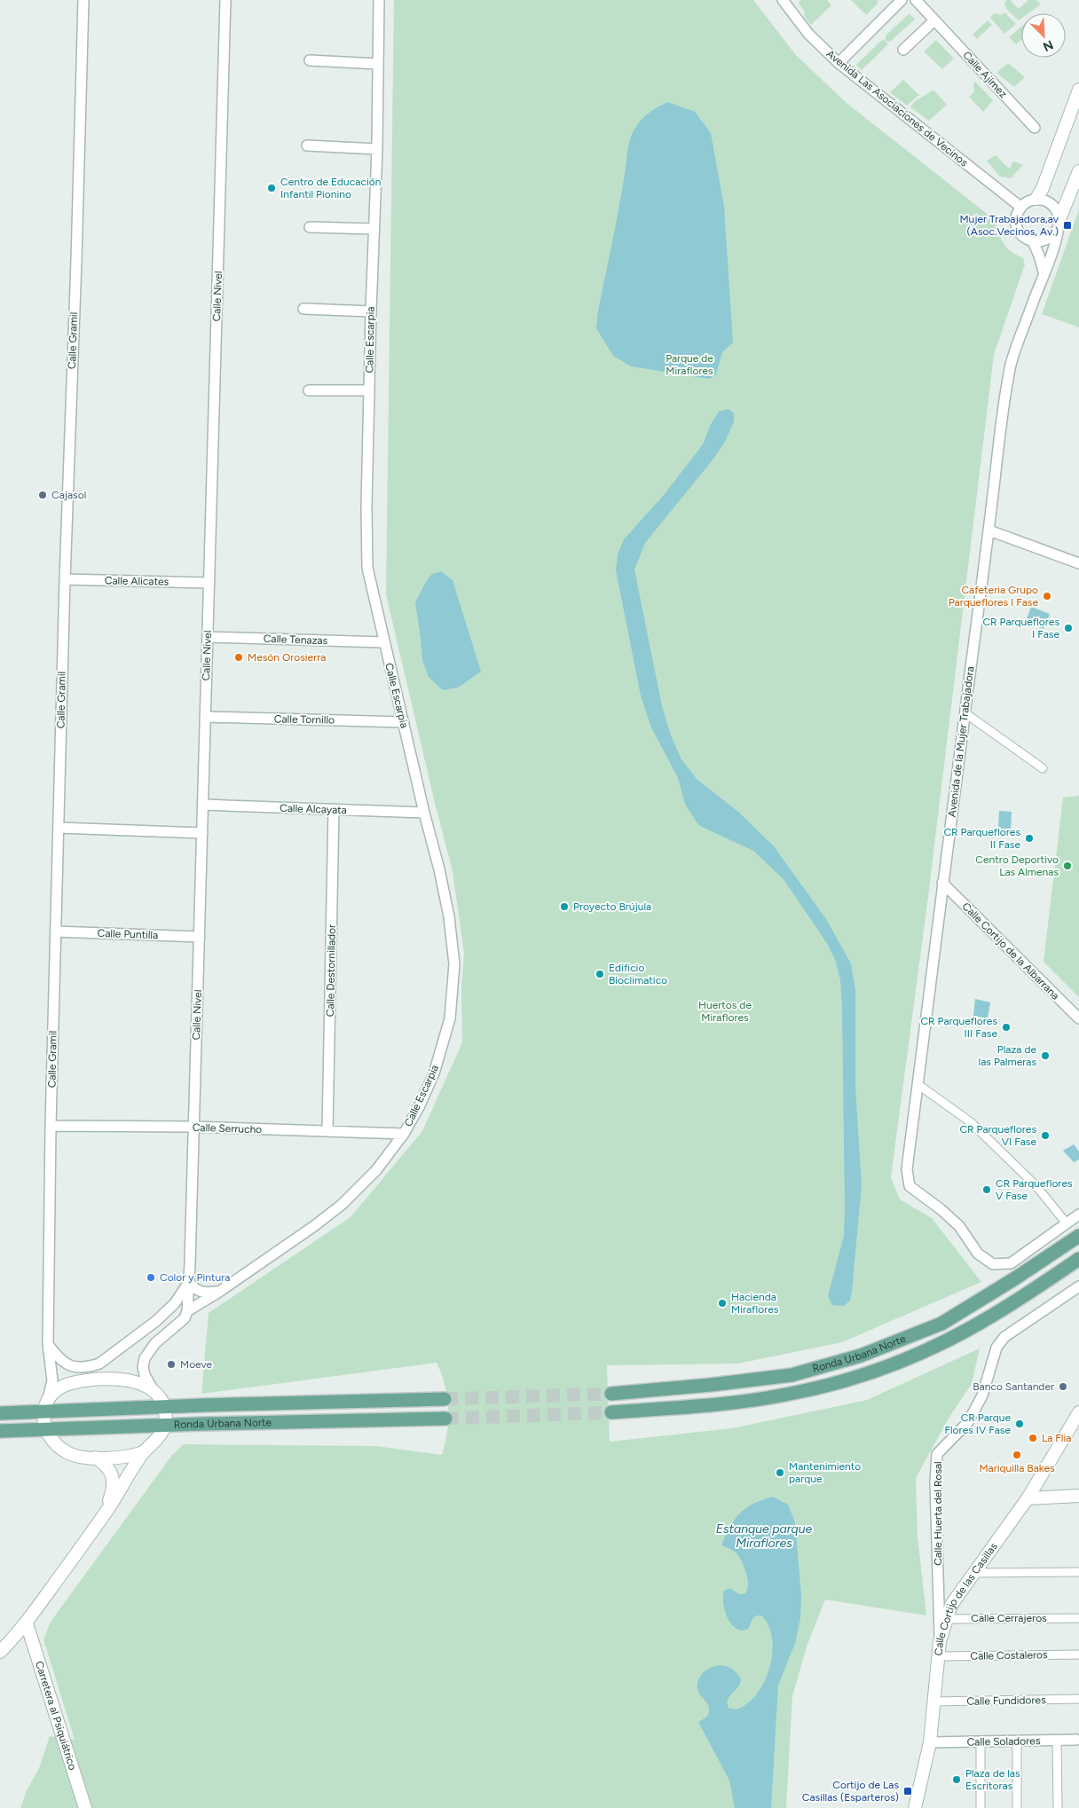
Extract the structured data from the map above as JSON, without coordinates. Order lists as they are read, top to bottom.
{
  "streets": {
    "main road": ["Ronda Urbana Norte"],
    "street": [
      "Calle Ajímez",
      "Avenida Las Asociaciones de Vecinos",
      "Calle Nivel",
      "Calle Escarpia",
      "Calle Gramil",
      "Calle Alicates",
      "Calle Tenazas",
      "Calle Tornillo",
      "Avenida de la Mujer Trabajadora",
      "Calle Alcayata",
      "Calle Puntilla",
      "Calle Cortijo de la Albarrana",
      "Calle Destornillador",
      "Calle Serrucho",
      "Calle Huerta del Rosal",
      "Calle Cortijo de las Casillas",
      "Calle Cerrajeros",
      "Calle Costaleros",
      "Calle Fundidores",
      "Carretera al Psiquiátrico",
      "Calle Soladores"
    ]
  },
  "crossings": [
    ["Avenida Las Asociaciones de Vecinos", "Avenida de la Mujer Trabajadora"],
    ["Calle Nivel", "Calle Escarpia"],
    ["Calle Nivel", "Calle Alicates"],
    ["Calle Nivel", "Calle Tenazas"],
    ["Calle Nivel", "Calle Tornillo"],
    ["Calle Nivel", "Calle Alcayata"],
    ["Calle Nivel", "Calle Puntilla"],
    ["Calle Nivel", "Calle Serrucho"],
    ["Calle Escarpia", "Calle Tenazas"],
    ["Calle Escarpia", "Calle Tornillo"],
    ["Calle Escarpia", "Calle Alcayata"],
    ["Calle Escarpia", "Calle Serrucho"],
    ["Calle Gramil", "Calle Alicates"],
    ["Calle Gramil", "Calle Puntilla"],
    ["Calle Gramil", "Calle Serrucho"],
    ["Avenida de la Mujer Trabajadora", "Calle Cortijo de la Albarrana"],
    ["Calle Alcayata", "Calle Destornillador"],
    ["Calle Destornillador", "Calle Serrucho"],
    ["Calle Huerta del Rosal", "Calle Cortijo de las Casillas"],
    ["Calle Huerta del Rosal", "Calle Cerrajeros"],
    ["Calle Cortijo de las Casillas", "Calle Cerrajeros"],
    ["Calle Cortijo de las Casillas", "Calle Costaleros"],
    ["Calle Cortijo de las Casillas", "Calle Fundidores"],
    ["Calle Cortijo de las Casillas", "Calle Soladores"]
  ],
  "water": ["Estanque parque Miraflores"],
  "parks": ["Parque de Miraflores", "Huertos de Miraflores"],
  "places": {
    "other": [
      "Centro de Educación Infantil Pionino",
      "Cajasol",
      "Cafeteria Grupo Parqueflores I Fase",
      "CR Parqueflores I Fase",
      "Mesón Orosierra",
      "CR Parqueflores II Fase",
      "Centro Deportivo Las Almenas",
      "Proyecto Brújula",
      "Edificio Bioclimatico",
      "CR Parqueflores III Fase",
      "Plaza de las Palmeras",
      "CR Parqueflores VI Fase",
      "CR Parqueflores V Fase",
      "Color y Pintura",
      "Hacienda Miraflores",
      "Moeve",
      "Banco Santander",
      "CR Parque Flores IV Fase",
      "La Flia",
      "Mariquilla Bakes",
      "Mantenimiento parque",
      "Plaza de las Escritoras"
    ],
    "transit": ["Mujer Trabajadora,av (Asoc.Vecinos, Av.)", "Cortijo de Las Casillas (Esparteros)"]
  },
  "north": "bottom right"
}
